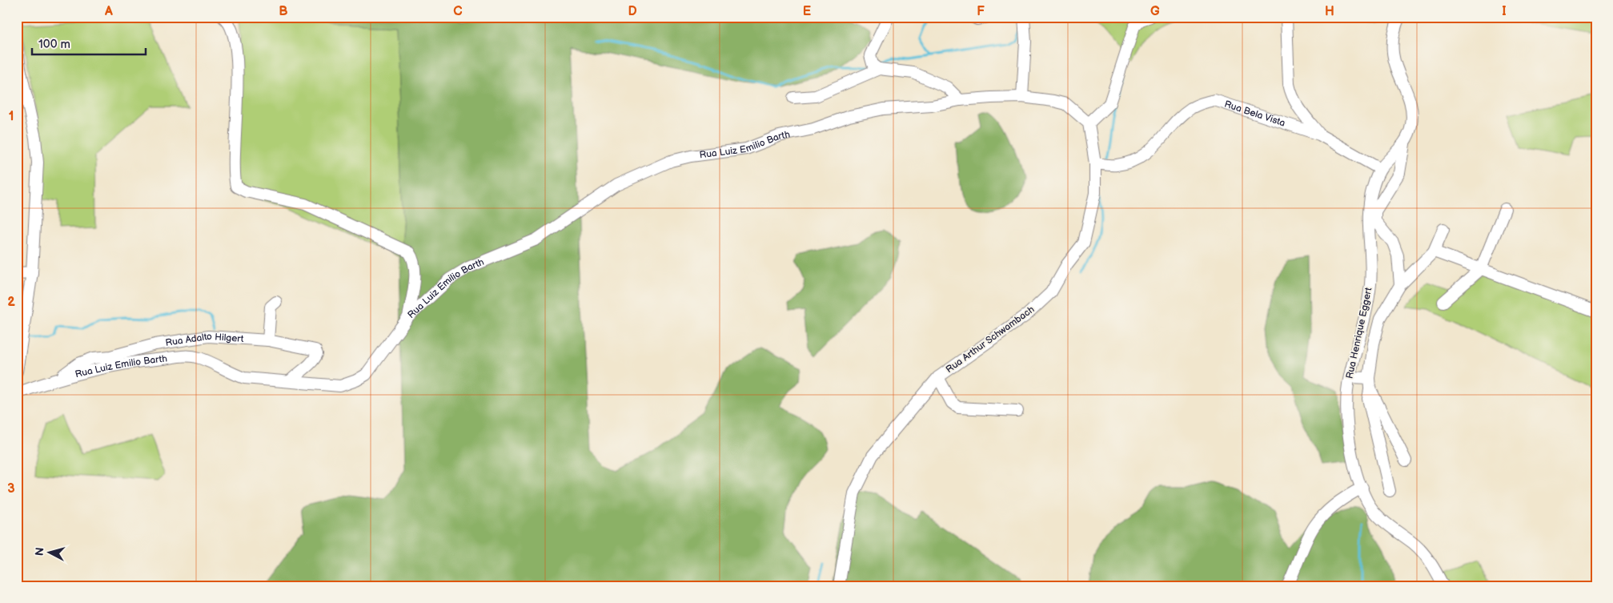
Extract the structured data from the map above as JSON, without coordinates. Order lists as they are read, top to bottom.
{
  "streets": {
    "street": [
      "Rua Bela Vista",
      "Rua Luiz Emilio Barth",
      "Rua Henrique Eggert",
      "Rua Arthur Schwambach",
      "Rua Adalto Hilgert"
    ]
  },
  "crossings": [
    ["Rua Bela Vista", "Rua Henrique Eggert"],
    ["Rua Bela Vista", "Rua Arthur Schwambach"],
    ["Rua Luiz Emilio Barth", "Rua Adalto Hilgert"]
  ],
  "scale_bar": "100 m",
  "north": "left",
  "grid": {
    "columns": [
      "A",
      "B",
      "C",
      "D",
      "E",
      "F",
      "G",
      "H",
      "I"
    ],
    "rows": ["1", "2", "3"]
  }
}
